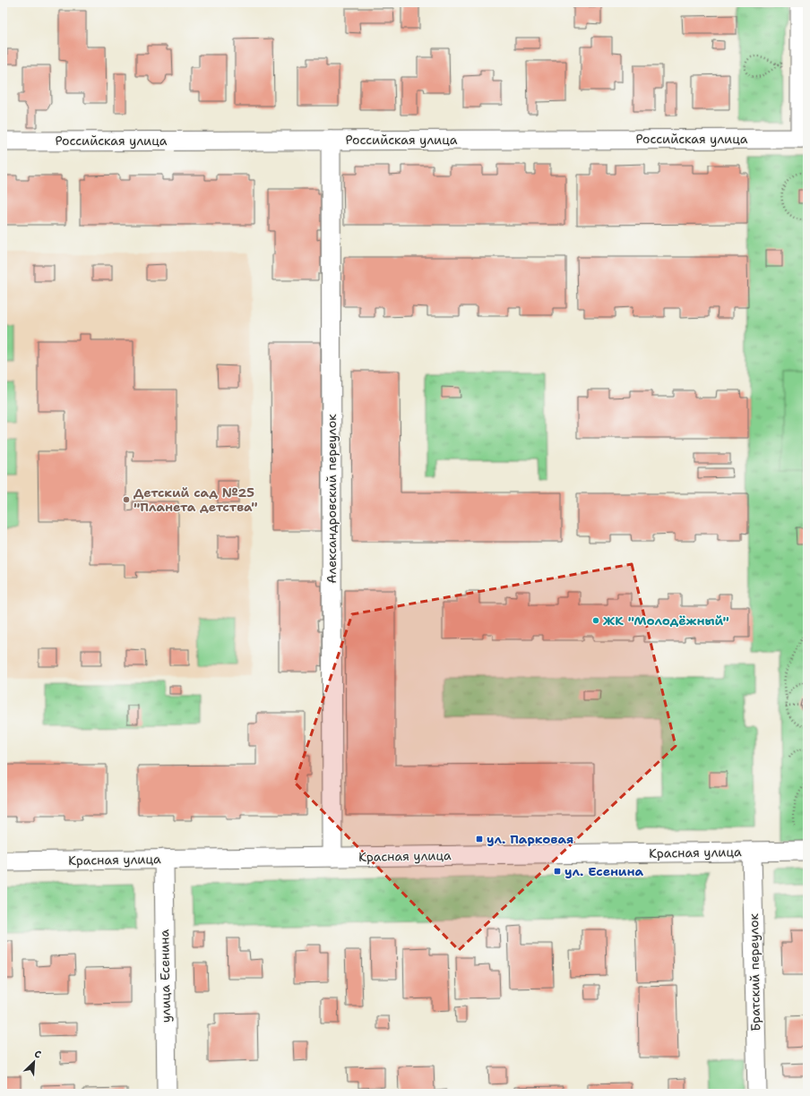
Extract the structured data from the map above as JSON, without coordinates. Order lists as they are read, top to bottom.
{
  "streets": {
    "street": [
      "Российская улица",
      "Александровский переулок",
      "Красная улица",
      "Братский переулок",
      "улица Есенина"
    ]
  },
  "crossings": [
    ["Российская улица", "Александровский переулок"],
    ["Александровский переулок", "Красная улица"],
    ["Красная улица", "Братский переулок"],
    ["Красная улица", "улица Есенина"]
  ],
  "places": {
    "other": ["Детский сад №25 \"Планета детства\"", "ЖК \"Молодёжный\""],
    "transit": ["ул. Парковая", "ул. Есенина"]
  },
  "north": "top right"
}
